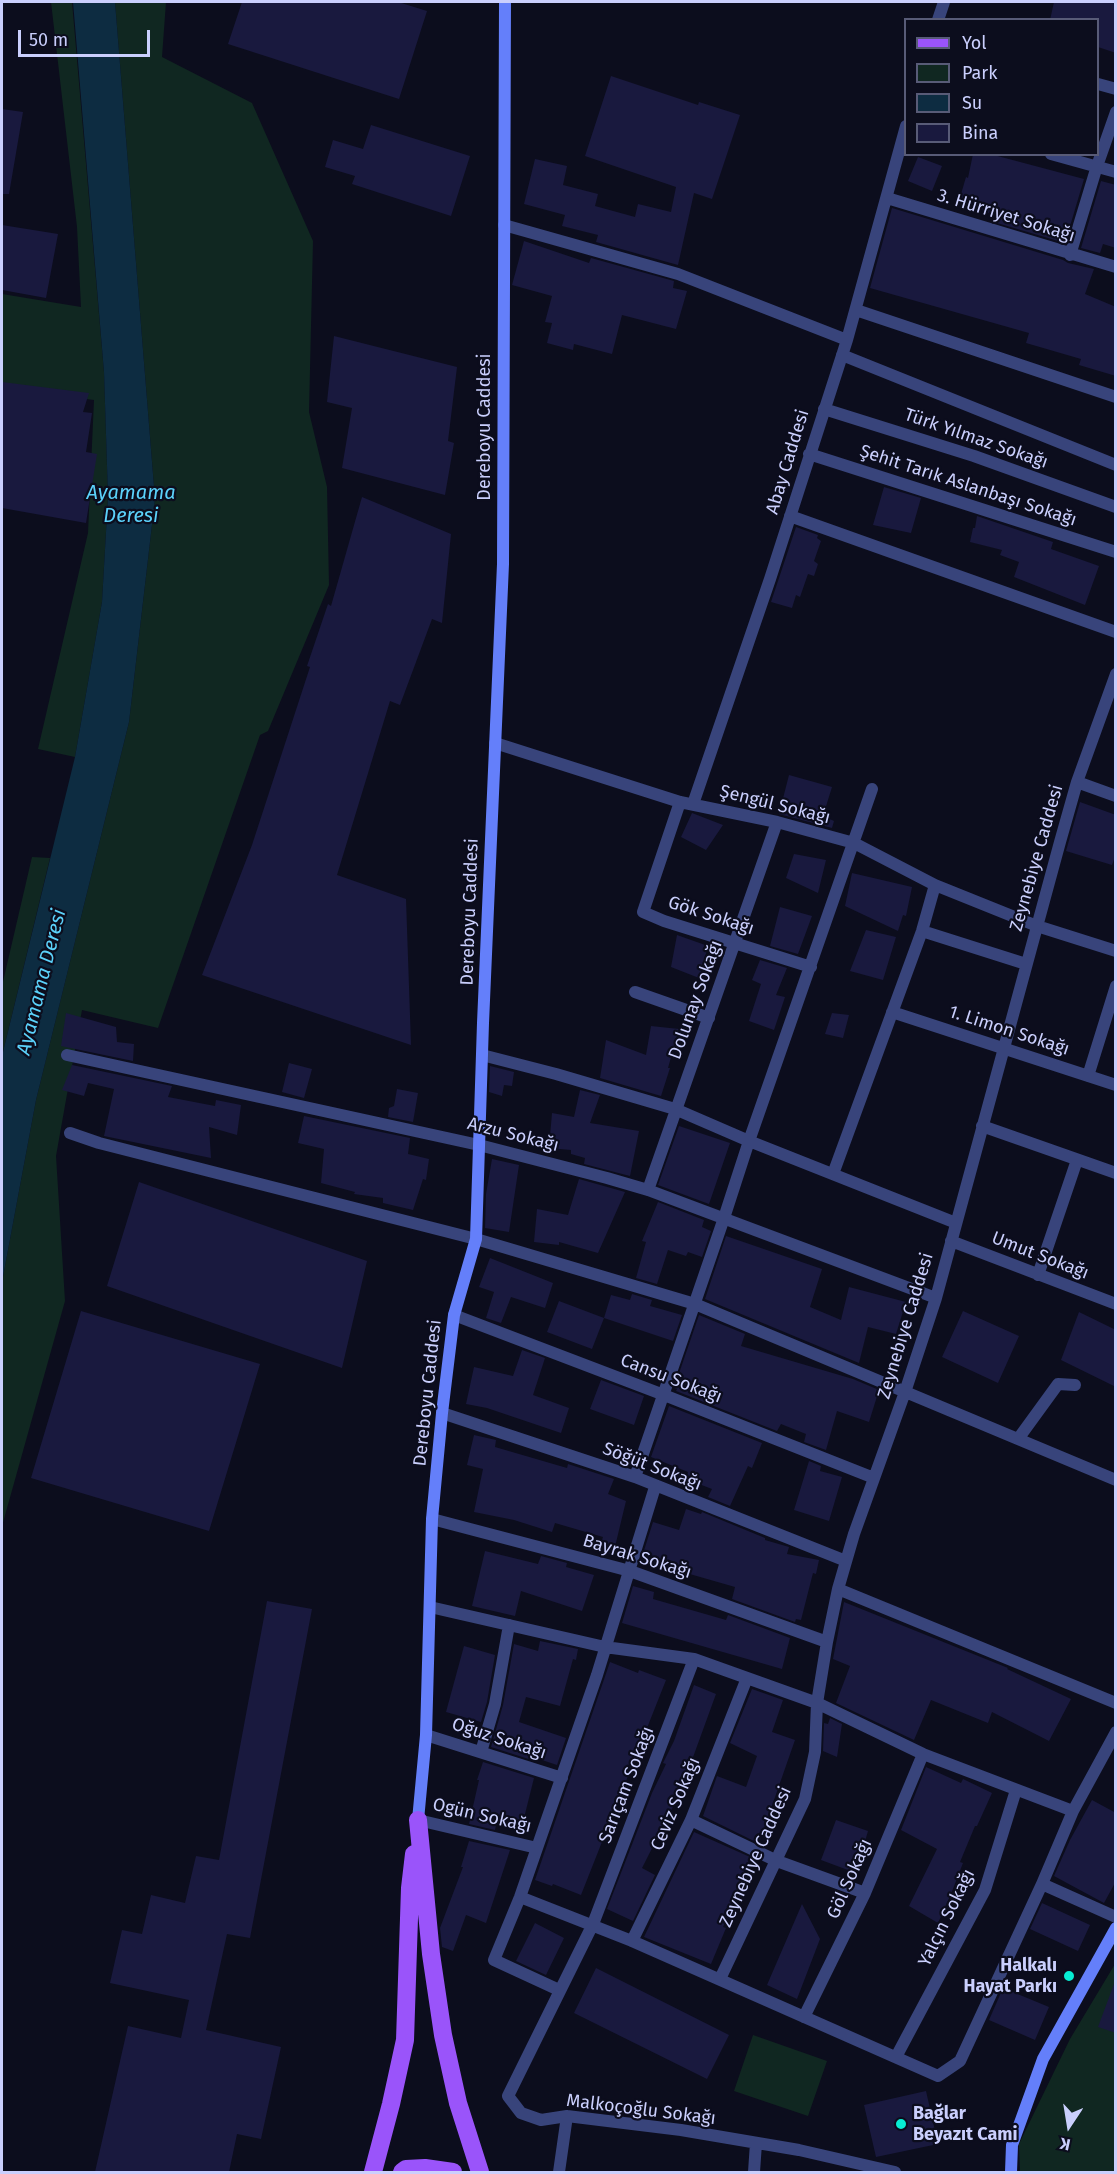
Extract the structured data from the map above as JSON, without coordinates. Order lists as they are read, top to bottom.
{
  "streets": {
    "main road": ["Dereboyu Caddesi"],
    "street": [
      "3. Hürriyet Sokağı",
      "Türk Yılmaz Sokağı",
      "Abay Caddesi",
      "Şehit Tarık Aslanbaşı Sokağı",
      "Şengül Sokağı",
      "Zeynebiye Caddesi",
      "Gök Sokağı",
      "Dolunay Sokağı",
      "1. Limon Sokağı",
      "Arzu Sokağı",
      "Umut Sokağı",
      "Cansu Sokağı",
      "Söğüt Sokağı",
      "Bayrak Sokağı",
      "Oğuz Sokağı",
      "Sarıçam Sokağı",
      "Ceviz Sokağı",
      "Ogün Sokağı",
      "Göl Sokağı",
      "Yalçın Sokağı",
      "Malkoçoğlu Sokağı"
    ]
  },
  "crossings": [
    ["3. Hürriyet Sokağı", "Abay Caddesi"],
    ["Dereboyu Caddesi", "Şengül Sokağı"],
    ["Dereboyu Caddesi", "Arzu Sokağı"],
    ["Dereboyu Caddesi", "Cansu Sokağı"],
    ["Dereboyu Caddesi", "Söğüt Sokağı"],
    ["Dereboyu Caddesi", "Bayrak Sokağı"],
    ["Dereboyu Caddesi", "Oğuz Sokağı"],
    ["Dereboyu Caddesi", "Ogün Sokağı"],
    ["Türk Yılmaz Sokağı", "Abay Caddesi"],
    ["Abay Caddesi", "Şehit Tarık Aslanbaşı Sokağı"],
    ["Abay Caddesi", "Şengül Sokağı"],
    ["Şengül Sokağı", "Zeynebiye Caddesi"],
    ["Şengül Sokağı", "Gök Sokağı"],
    ["Şengül Sokağı", "Dolunay Sokağı"],
    ["Zeynebiye Caddesi", "1. Limon Sokağı"],
    ["Zeynebiye Caddesi", "Arzu Sokağı"],
    ["Zeynebiye Caddesi", "Umut Sokağı"],
    ["Zeynebiye Caddesi", "Cansu Sokağı"],
    ["Zeynebiye Caddesi", "Söğüt Sokağı"],
    ["Zeynebiye Caddesi", "Bayrak Sokağı"],
    ["Gök Sokağı", "Dolunay Sokağı"],
    ["Dolunay Sokağı", "Arzu Sokağı"],
    ["Sarıçam Sokağı", "Malkoçoğlu Sokağı"]
  ],
  "water": ["Ayamama Deresi"],
  "places": ["Halkalı Hayat Parkı", "Bağlar Beyazıt Cami"],
  "legend": [
    "Yol",
    "Park",
    "Su",
    "Bina"
  ],
  "scale_bar": "50 m",
  "north": "bottom"
}
